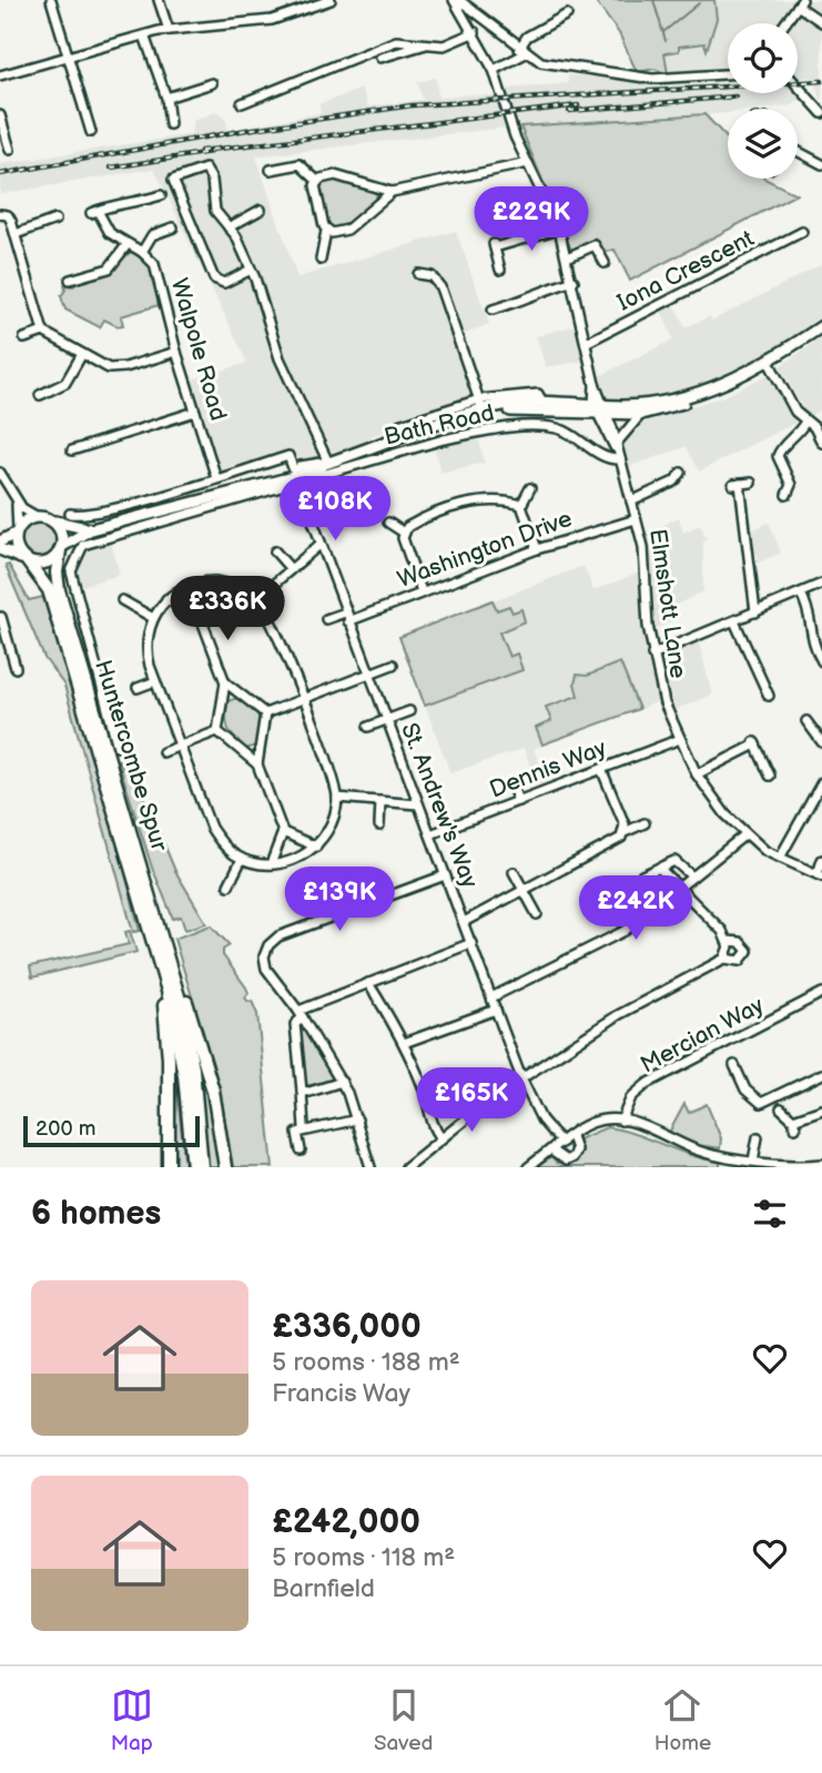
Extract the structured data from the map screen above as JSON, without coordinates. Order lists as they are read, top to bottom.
{
  "streets": {
    "highway": ["Huntercombe Spur"],
    "main road": ["Bath Road"],
    "street": [
      "Iona Crescent",
      "Walpole Road",
      "Washington Drive",
      "Elmshott Lane",
      "Dennis Way",
      "St. Andrew's Way",
      "Mercian Way"
    ]
  },
  "crossings": [
    ["Bath Road", "Elmshott Lane"],
    ["Bath Road", "Huntercombe Spur"],
    ["Bath Road", "St. Andrew's Way"],
    ["Washington Drive", "Elmshott Lane"],
    ["Washington Drive", "St. Andrew's Way"],
    ["Elmshott Lane", "Dennis Way"],
    ["Dennis Way", "St. Andrew's Way"]
  ],
  "scale_bar": "200 m",
  "page": {
    "price": [
      "£229K",
      "£108K",
      "£336K",
      "£139K",
      "£242K",
      "£165K"
    ],
    "scale": "200 m",
    "heading": "6 homes",
    "list": [
      {
        "name": "£336,000",
        "note": "5 rooms · 188 m² · Francis Way"
      },
      {
        "name": "£242,000",
        "note": "5 rooms · 118 m² · Barnfield"
      }
    ],
    "tabs": ["Map", "Saved", "Home"]
  }
}
